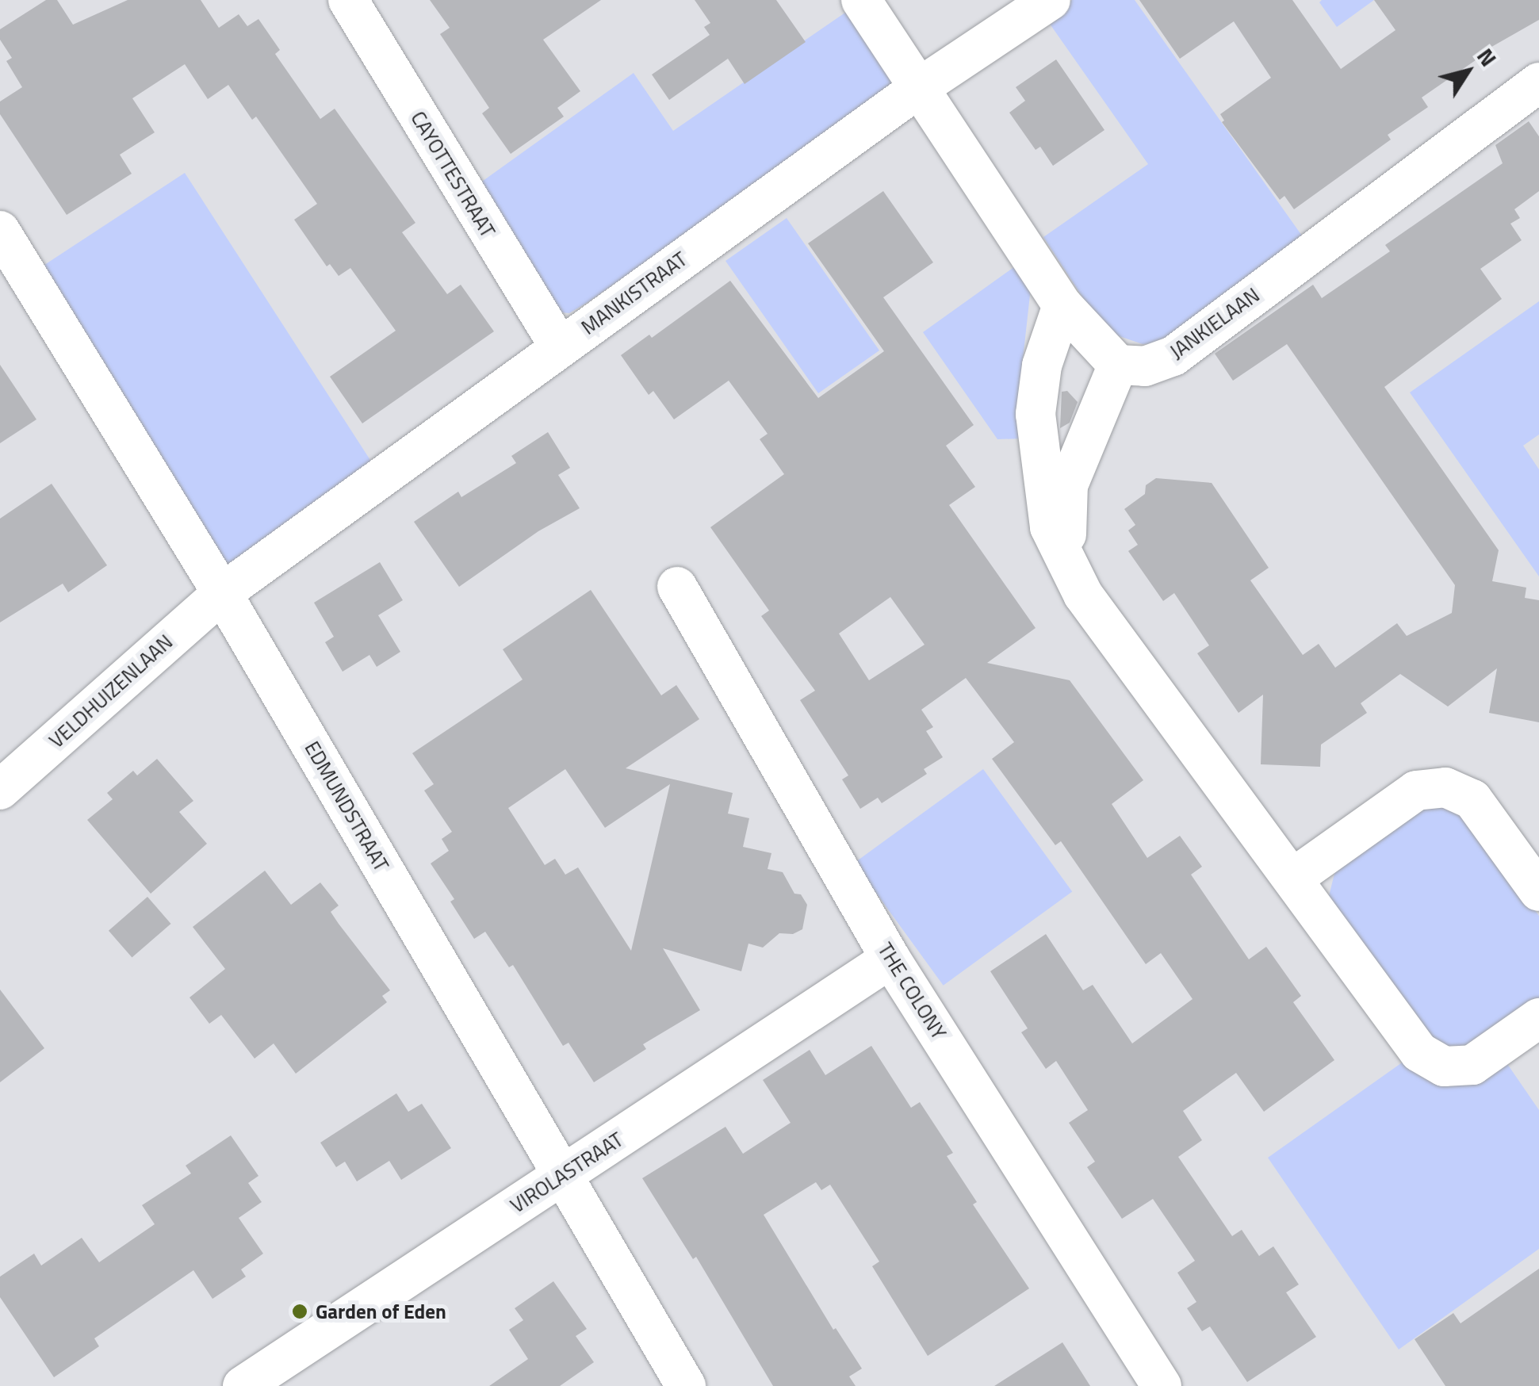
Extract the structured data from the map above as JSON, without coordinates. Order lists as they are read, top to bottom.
{
  "streets": {
    "street": [
      "CAYOTTESTRAAT",
      "MANKISTRAAT",
      "JANKIELAAN",
      "VELDHUIZENLAAN",
      "EDMUNDSTRAAT",
      "THE COLONY",
      "VIROLASTRAAT"
    ]
  },
  "crossings": [
    ["CAYOTTESTRAAT", "MANKISTRAAT"],
    ["MANKISTRAAT", "VELDHUIZENLAAN"],
    ["MANKISTRAAT", "EDMUNDSTRAAT"],
    ["VELDHUIZENLAAN", "EDMUNDSTRAAT"],
    ["EDMUNDSTRAAT", "VIROLASTRAAT"],
    ["THE COLONY", "VIROLASTRAAT"]
  ],
  "places": ["Garden of Eden"],
  "north": "top right"
}
